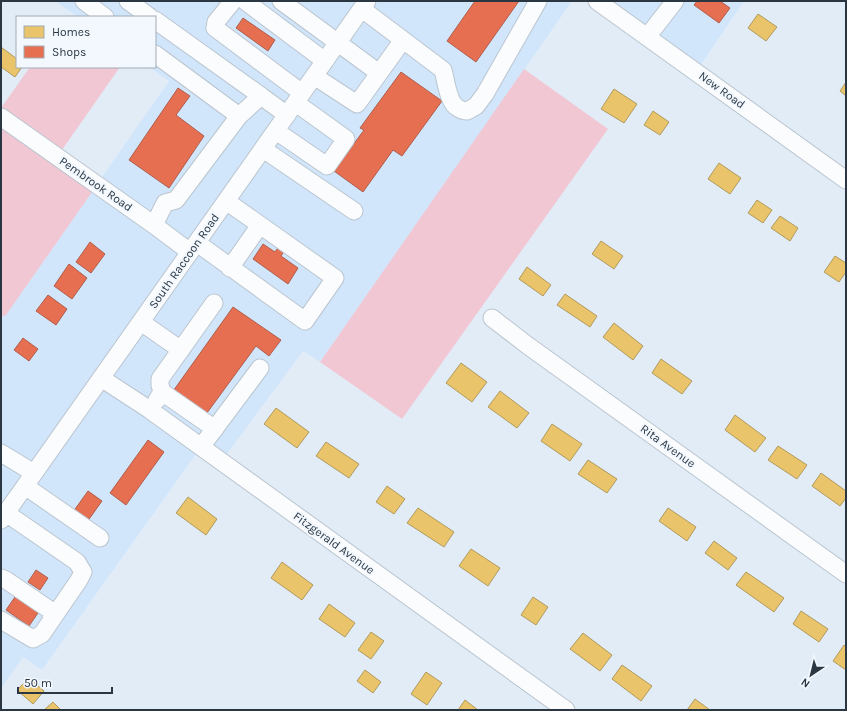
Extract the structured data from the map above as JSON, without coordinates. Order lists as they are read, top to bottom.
{
  "streets": {
    "street": [
      "New Road",
      "Pembrook Road",
      "South Raccoon Road",
      "Rita Avenue",
      "Fitzgerald Avenue"
    ]
  },
  "crossings": [
    ["Pembrook Road", "South Raccoon Road"],
    ["South Raccoon Road", "Fitzgerald Avenue"]
  ],
  "legend": ["Homes", "Shops"],
  "scale_bar": "50 m",
  "north": "bottom left"
}
